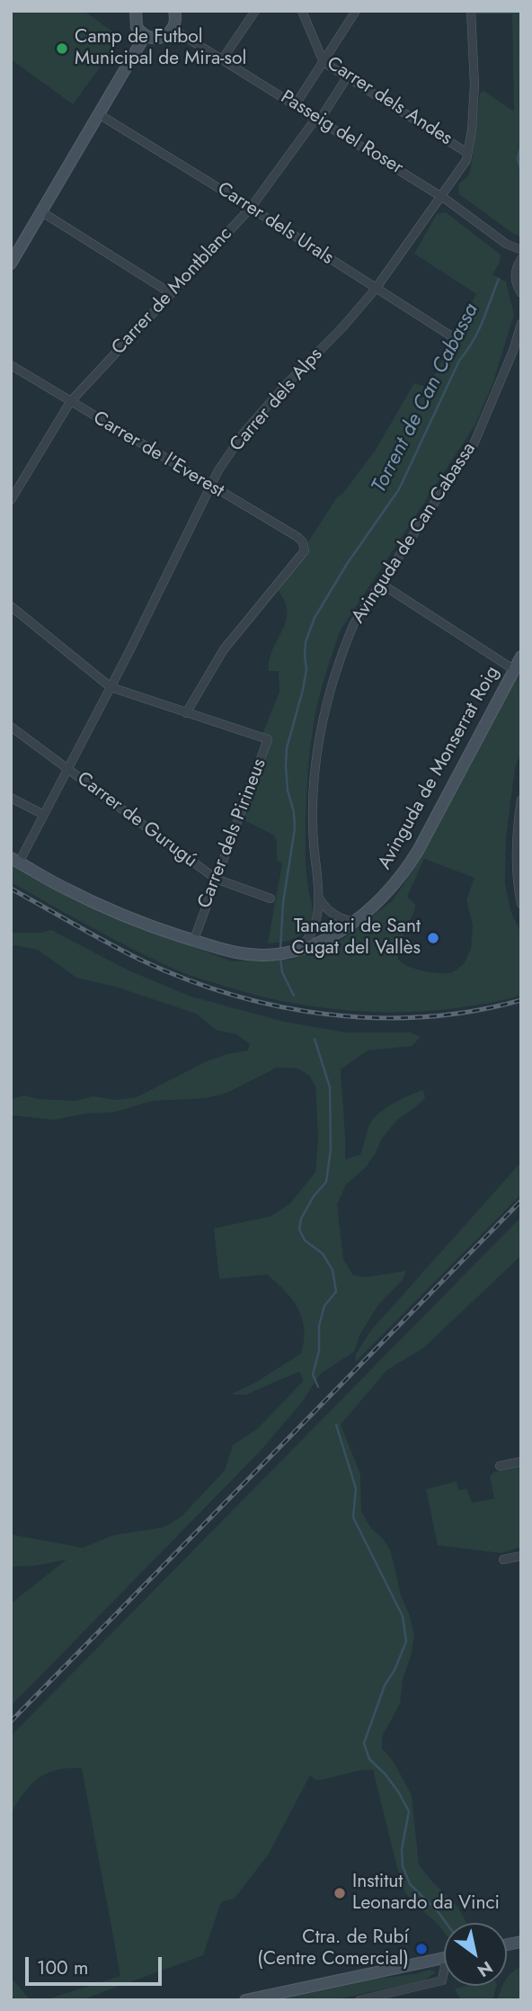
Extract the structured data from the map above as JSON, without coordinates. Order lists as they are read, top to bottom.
{
  "streets": {
    "street": [
      "Carrer dels Andes",
      "Passeig del Roser",
      "Carrer dels Urals",
      "Carrer de Montblanc",
      "Carrer dels Alps",
      "Carrer de l'Everest",
      "Avinguda de Can Cabassa",
      "Avinguda de Monserrat Roig",
      "Carrer de Gurugú",
      "Carrer dels Pirineus"
    ]
  },
  "crossings": [
    ["Carrer dels Andes", "Carrer de Montblanc"],
    ["Carrer dels Andes", "Carrer dels Alps"],
    ["Passeig del Roser", "Carrer de Montblanc"],
    ["Passeig del Roser", "Carrer dels Alps"],
    ["Carrer dels Urals", "Carrer de Montblanc"],
    ["Carrer dels Urals", "Carrer dels Alps"],
    ["Carrer de Montblanc", "Carrer de l'Everest"],
    ["Carrer dels Alps", "Carrer de l'Everest"],
    ["Carrer dels Alps", "Avinguda de Monserrat Roig"],
    ["Carrer dels Alps", "Carrer de Gurugú"],
    ["Carrer de l'Everest", "Carrer dels Pirineus"],
    ["Avinguda de Can Cabassa", "Avinguda de Monserrat Roig"],
    ["Carrer de Gurugú", "Carrer dels Pirineus"]
  ],
  "water": ["Torrent de Can Cabassa"],
  "places": [
    "Camp de Futbol Municipal de Mira-sol",
    "Tanatori de Sant Cugat del Vallès",
    "Institut Leonardo da Vinci",
    "Ctra. de Rubí (Centre Comercial)"
  ],
  "scale_bar": "100 m",
  "north": "bottom right"
}
